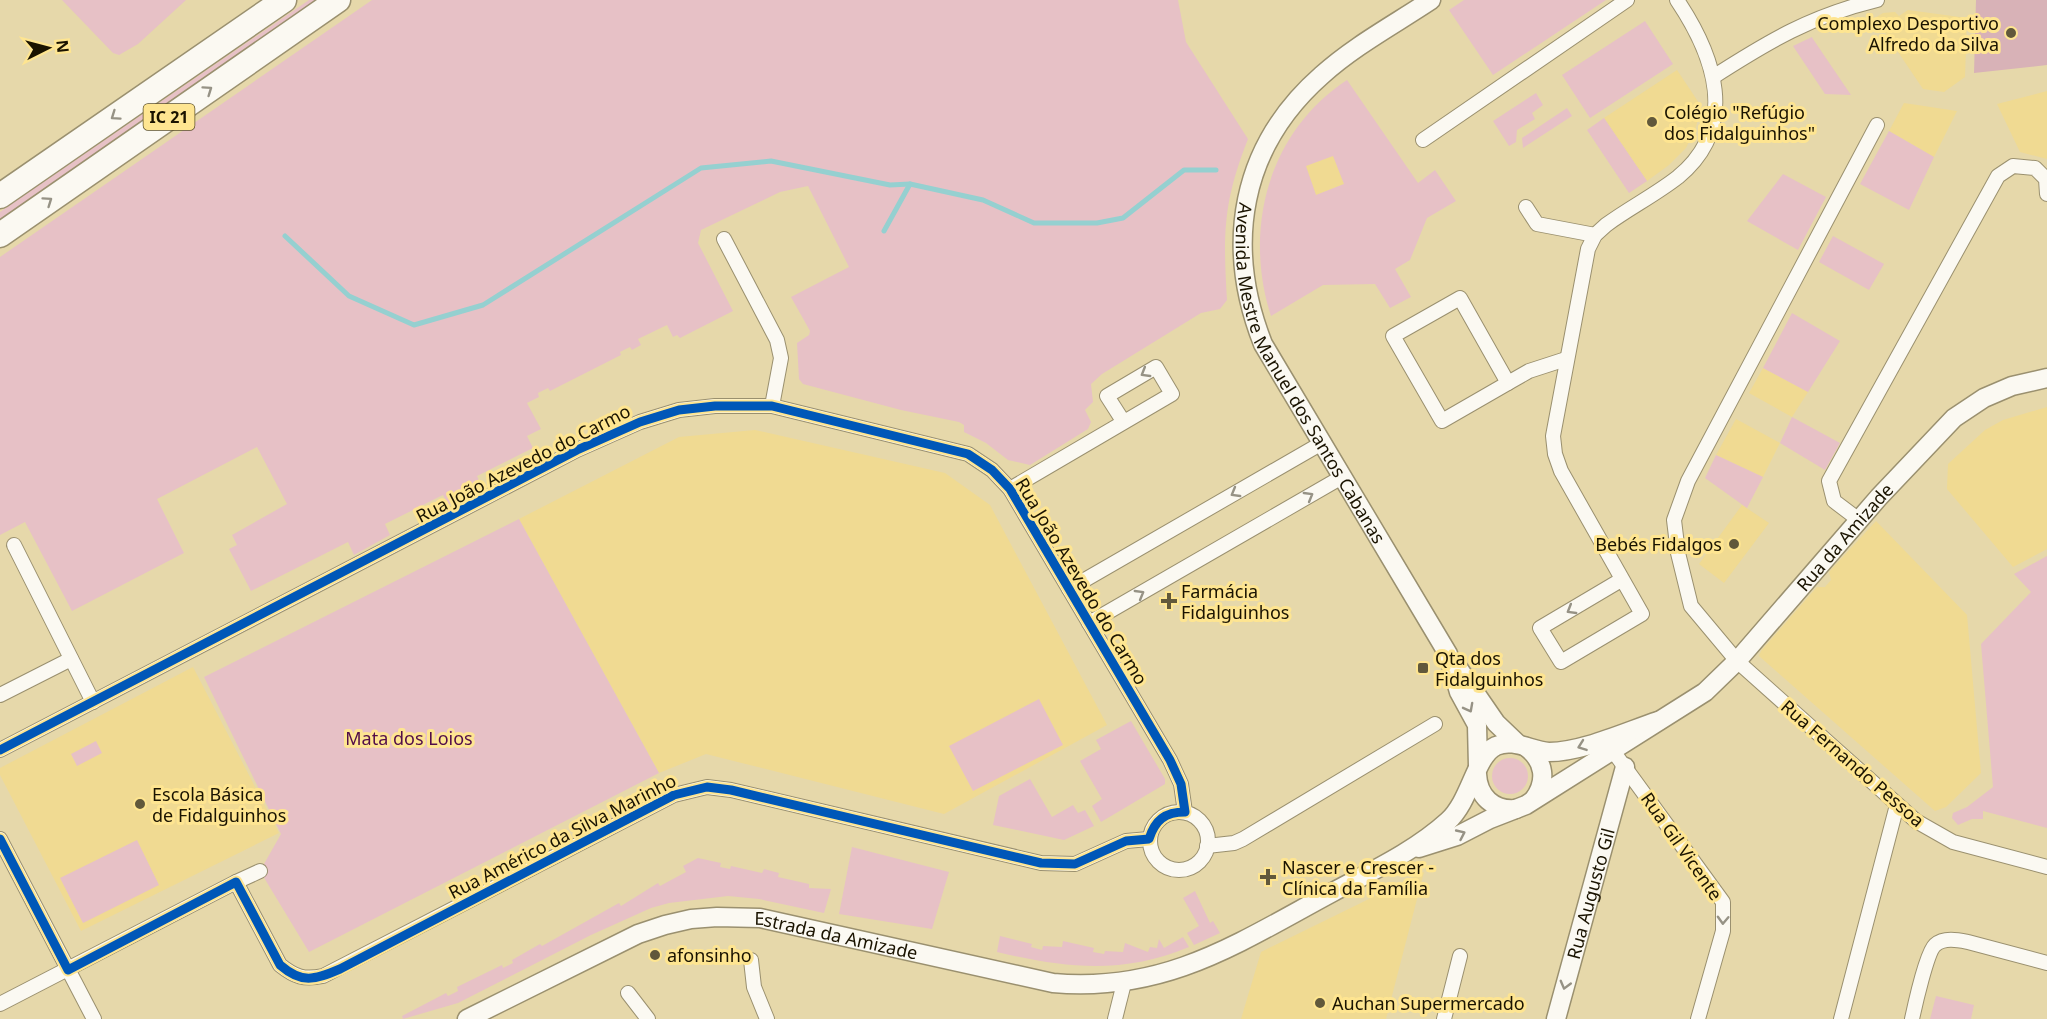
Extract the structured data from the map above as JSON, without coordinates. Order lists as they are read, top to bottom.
{
  "streets": {
    "highway": ["IC 21"],
    "street": [
      "Avenida Mestre Manuel dos Santos Cabanas",
      "Rua João Azevedo do Carmo",
      "Rua da Amizade",
      "Rua Fernando Pessoa",
      "Rua Américo da Silva Marinho",
      "Rua Gil Vicente",
      "Rua Augusto Gil",
      "Estrada da Amizade"
    ]
  },
  "crossings": [
    ["Avenida Mestre Manuel dos Santos Cabanas", "Rua da Amizade"],
    ["Rua João Azevedo do Carmo", "Rua Américo da Silva Marinho"],
    ["Rua da Amizade", "Rua Fernando Pessoa"],
    ["Rua da Amizade", "Rua Gil Vicente"],
    ["Rua da Amizade", "Estrada da Amizade"],
    ["Rua Gil Vicente", "Rua Augusto Gil"]
  ],
  "one_way": ["Rua Gil Vicente", "Rua Augusto Gil"],
  "parks": ["Mata dos Loios"],
  "places": {
    "other": [
      "Complexo Desportivo Alfredo da Silva",
      "Colégio \"Refúgio dos Fidalguinhos\"",
      "Bebés Fidalgos",
      "Escola Básica de Fidalguinhos",
      "afonsinho",
      "Auchan Supermercado"
    ],
    "health": ["Farmácia Fidalguinhos", "Nascer e Crescer - Clínica da Família"],
    "transit": ["Qta dos Fidalguinhos"]
  },
  "north": "right"
}
